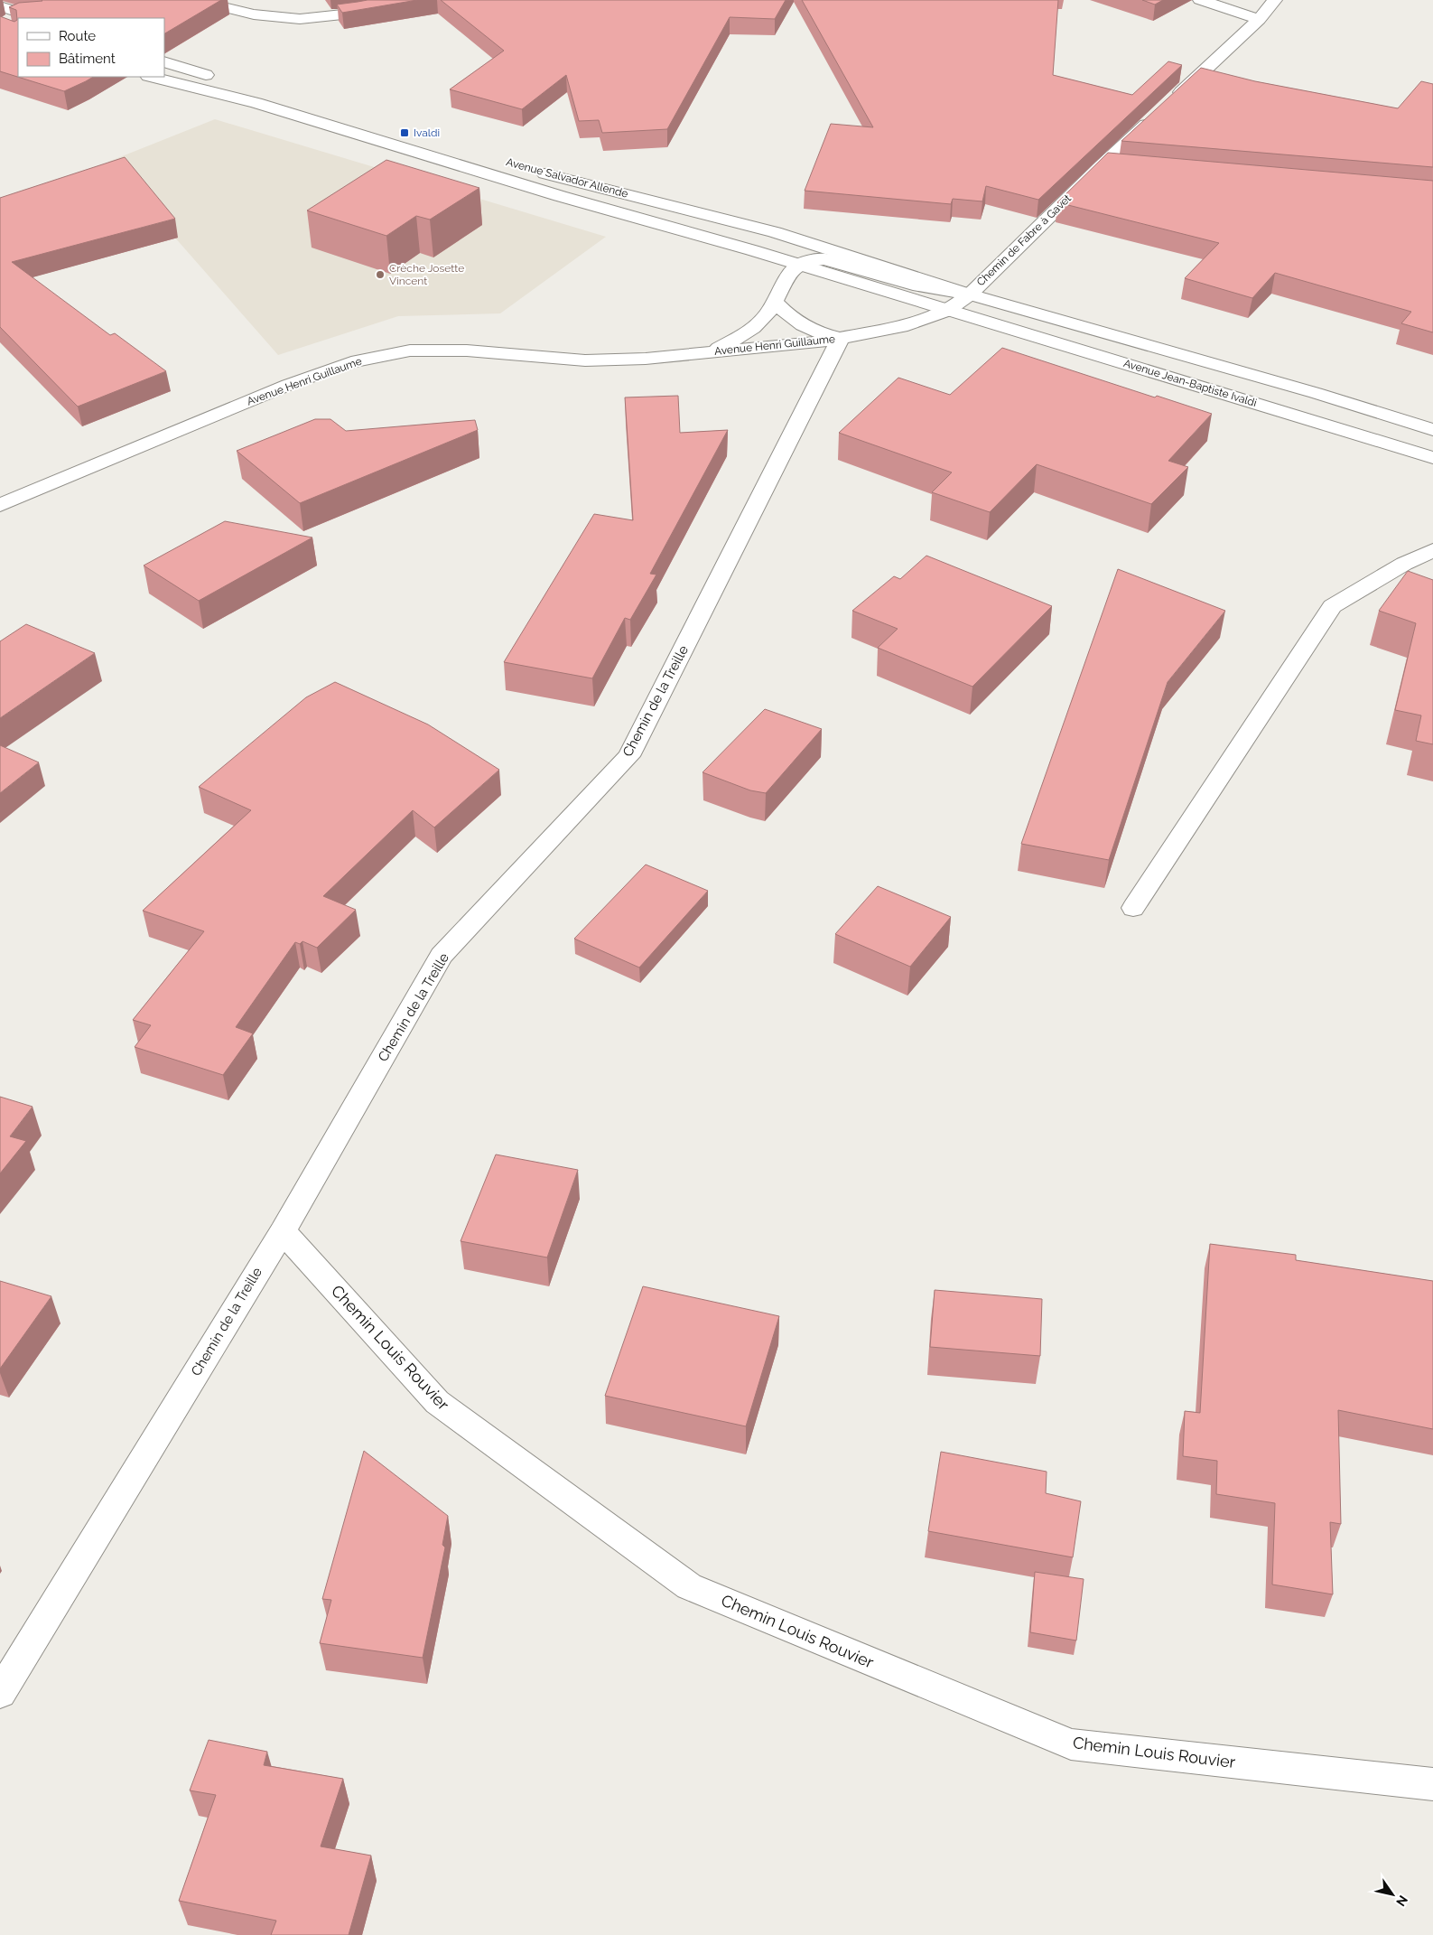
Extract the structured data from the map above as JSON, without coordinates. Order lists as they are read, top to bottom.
{
  "streets": {
    "street": [
      "Avenue Salvador Allende",
      "Chemin de Fabre à Gavet",
      "Avenue Henri Guillaume",
      "Avenue Jean-Baptiste Ivaldi",
      "Chemin de la Treille",
      "Chemin Louis Rouvier"
    ]
  },
  "crossings": [
    ["Avenue Salvador Allende", "Chemin de Fabre à Gavet"],
    ["Avenue Salvador Allende", "Avenue Henri Guillaume"],
    ["Avenue Salvador Allende", "Avenue Jean-Baptiste Ivaldi"],
    ["Chemin de Fabre à Gavet", "Avenue Henri Guillaume"],
    ["Chemin de Fabre à Gavet", "Avenue Jean-Baptiste Ivaldi"],
    ["Avenue Henri Guillaume", "Avenue Jean-Baptiste Ivaldi"],
    ["Avenue Henri Guillaume", "Chemin de la Treille"],
    ["Chemin de la Treille", "Chemin Louis Rouvier"]
  ],
  "places": {
    "transit": ["Ivaldi"],
    "other": ["Crèche Josette Vincent"]
  },
  "legend": ["Route", "Bâtiment"],
  "north": "bottom right"
}
